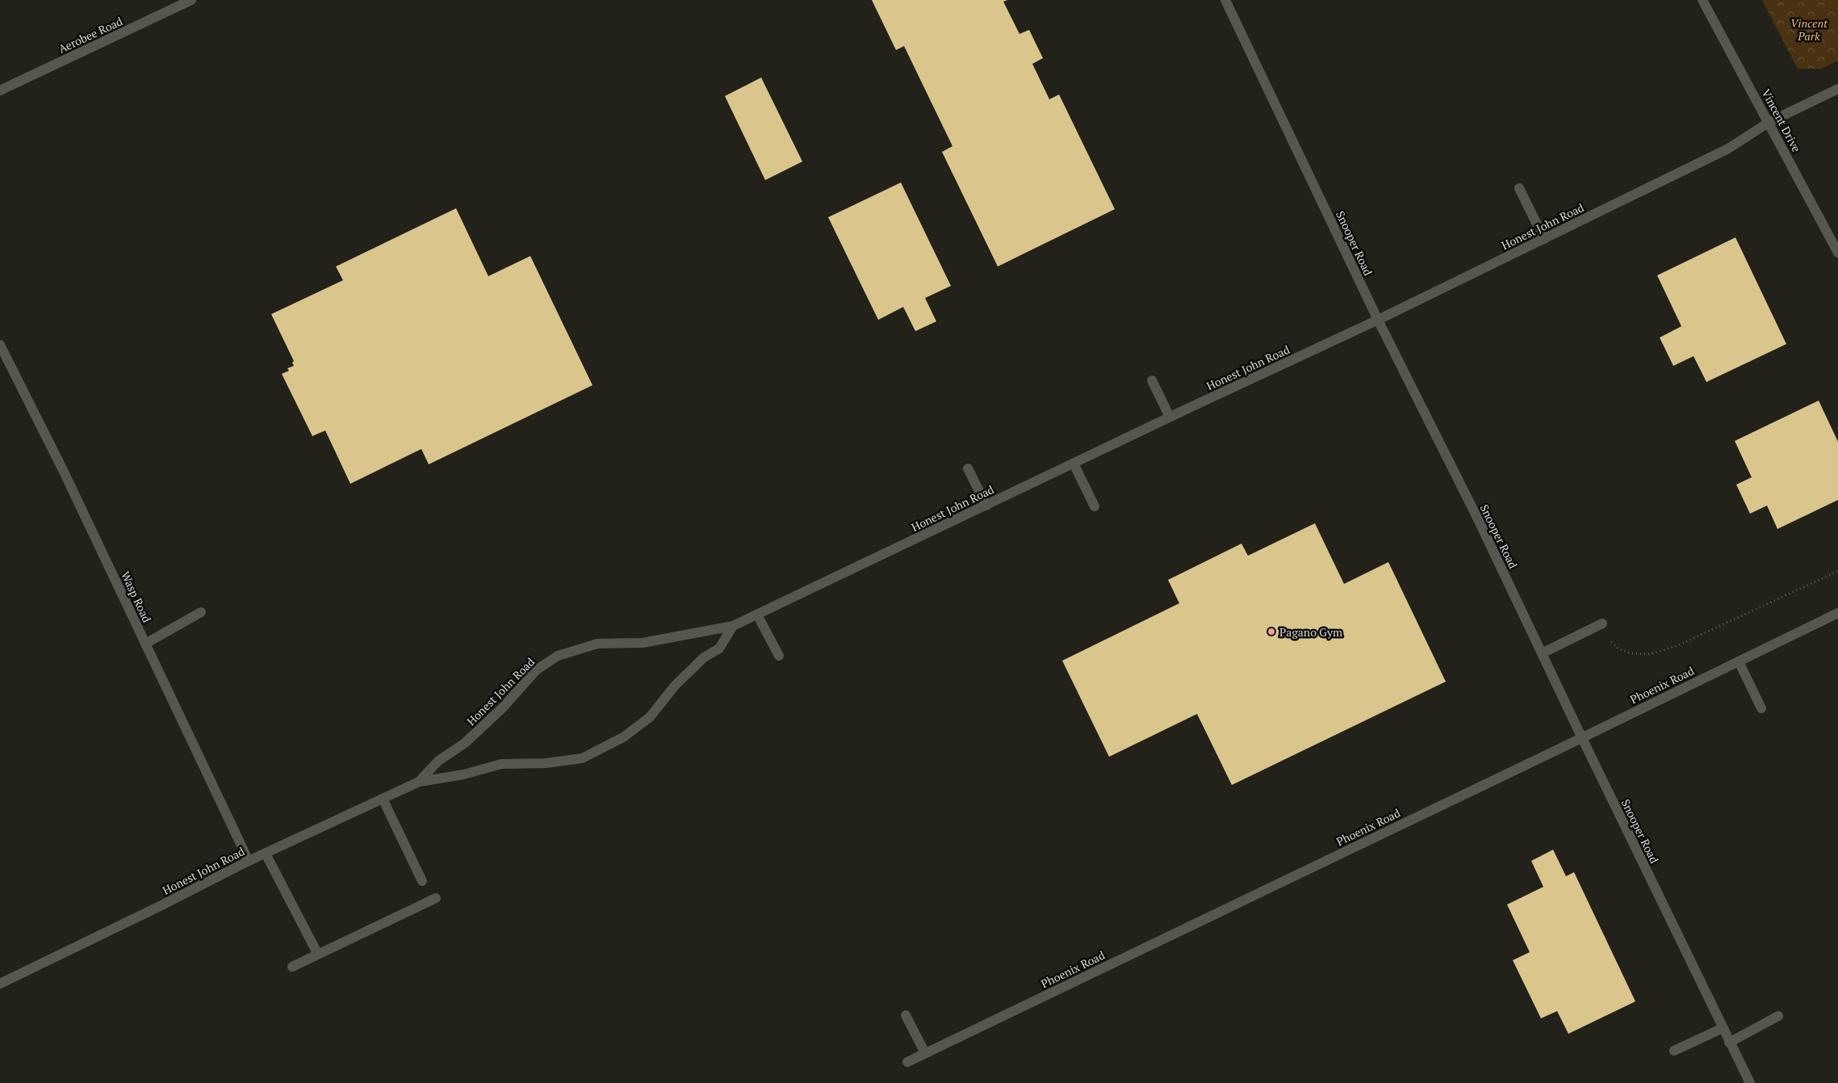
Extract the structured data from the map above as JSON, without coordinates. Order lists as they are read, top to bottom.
{
  "streets": {
    "street": [
      "Aerobee Road",
      "Vincent Drive",
      "Honest John Road",
      "Snooper Road",
      "Wasp Road",
      "Phoenix Road"
    ]
  },
  "crossings": [
    ["Vincent Drive", "Honest John Road"],
    ["Honest John Road", "Snooper Road"],
    ["Honest John Road", "Wasp Road"],
    ["Snooper Road", "Phoenix Road"]
  ],
  "parks": ["Vincent Park"],
  "places": ["Pagano Gym"]
}
